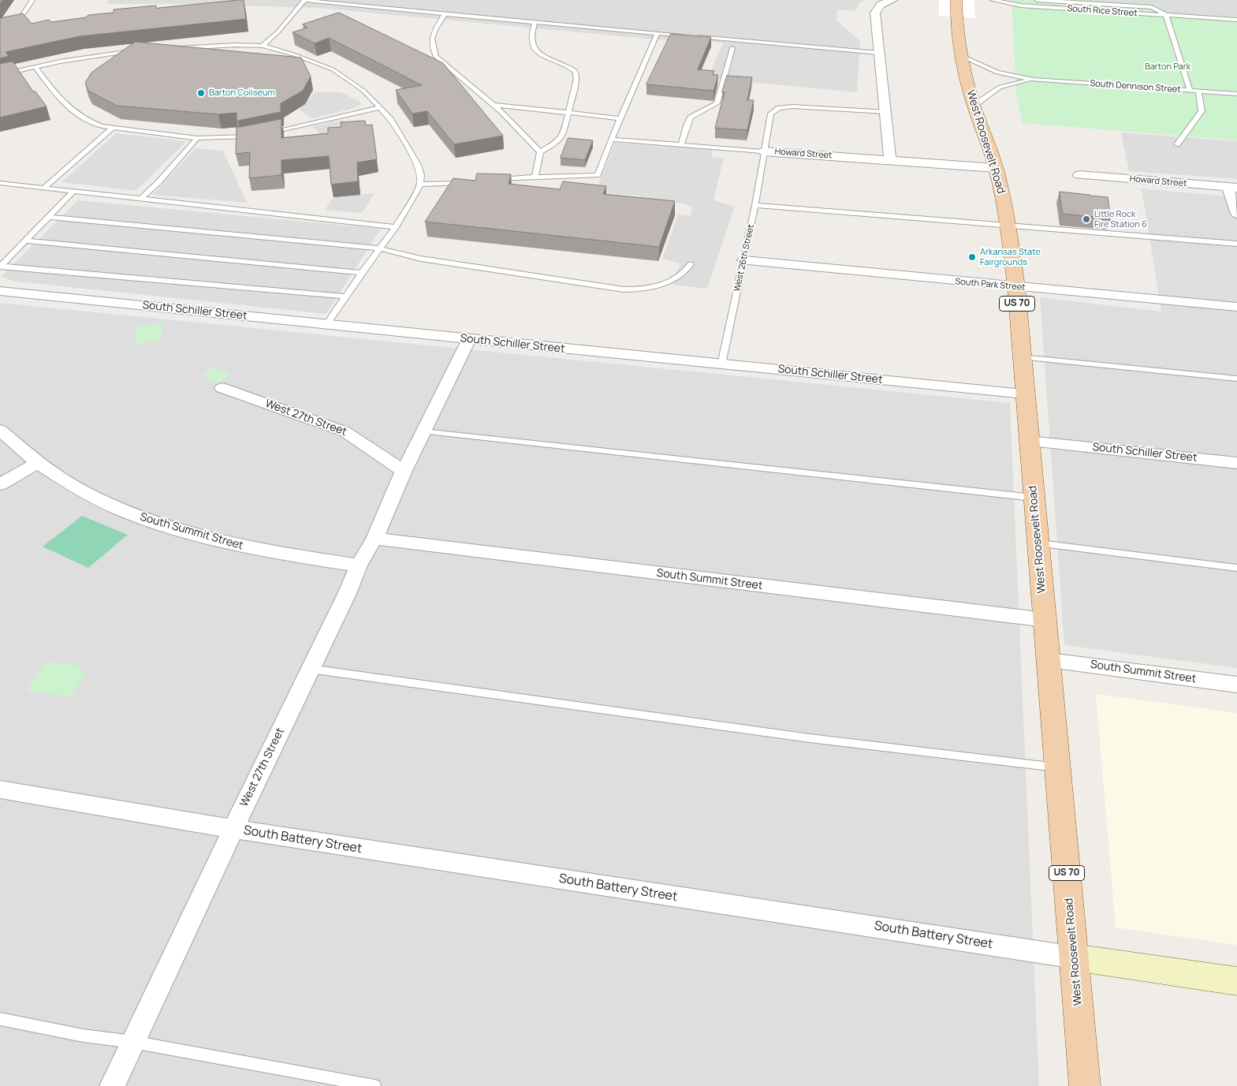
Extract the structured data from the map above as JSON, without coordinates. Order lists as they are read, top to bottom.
{
  "streets": {
    "main road": ["West Roosevelt Road", "US 70"],
    "street": [
      "Howard Street",
      "South Park Street",
      "South Schiller Street",
      "West 27th Street",
      "South Summit Street",
      "South Battery Street"
    ],
    "lane": ["South Rice Street", "South Dennison Street", "West 26th Street"]
  },
  "crossings": [
    ["West Roosevelt Road", "Howard Street"],
    ["West Roosevelt Road", "South Park Street"],
    ["West Roosevelt Road", "South Schiller Street"],
    ["West Roosevelt Road", "South Summit Street"],
    ["West Roosevelt Road", "South Battery Street"],
    ["Howard Street", "West 26th Street"],
    ["West 26th Street", "South Park Street"],
    ["West 26th Street", "South Schiller Street"],
    ["South Schiller Street", "West 27th Street"],
    ["West 27th Street", "South Summit Street"],
    ["West 27th Street", "South Battery Street"]
  ],
  "parks": ["Barton Park"],
  "places": ["Barton Coliseum", "Little Rock Fire Station 6", "Arkansas State Fairgrounds"]
}
